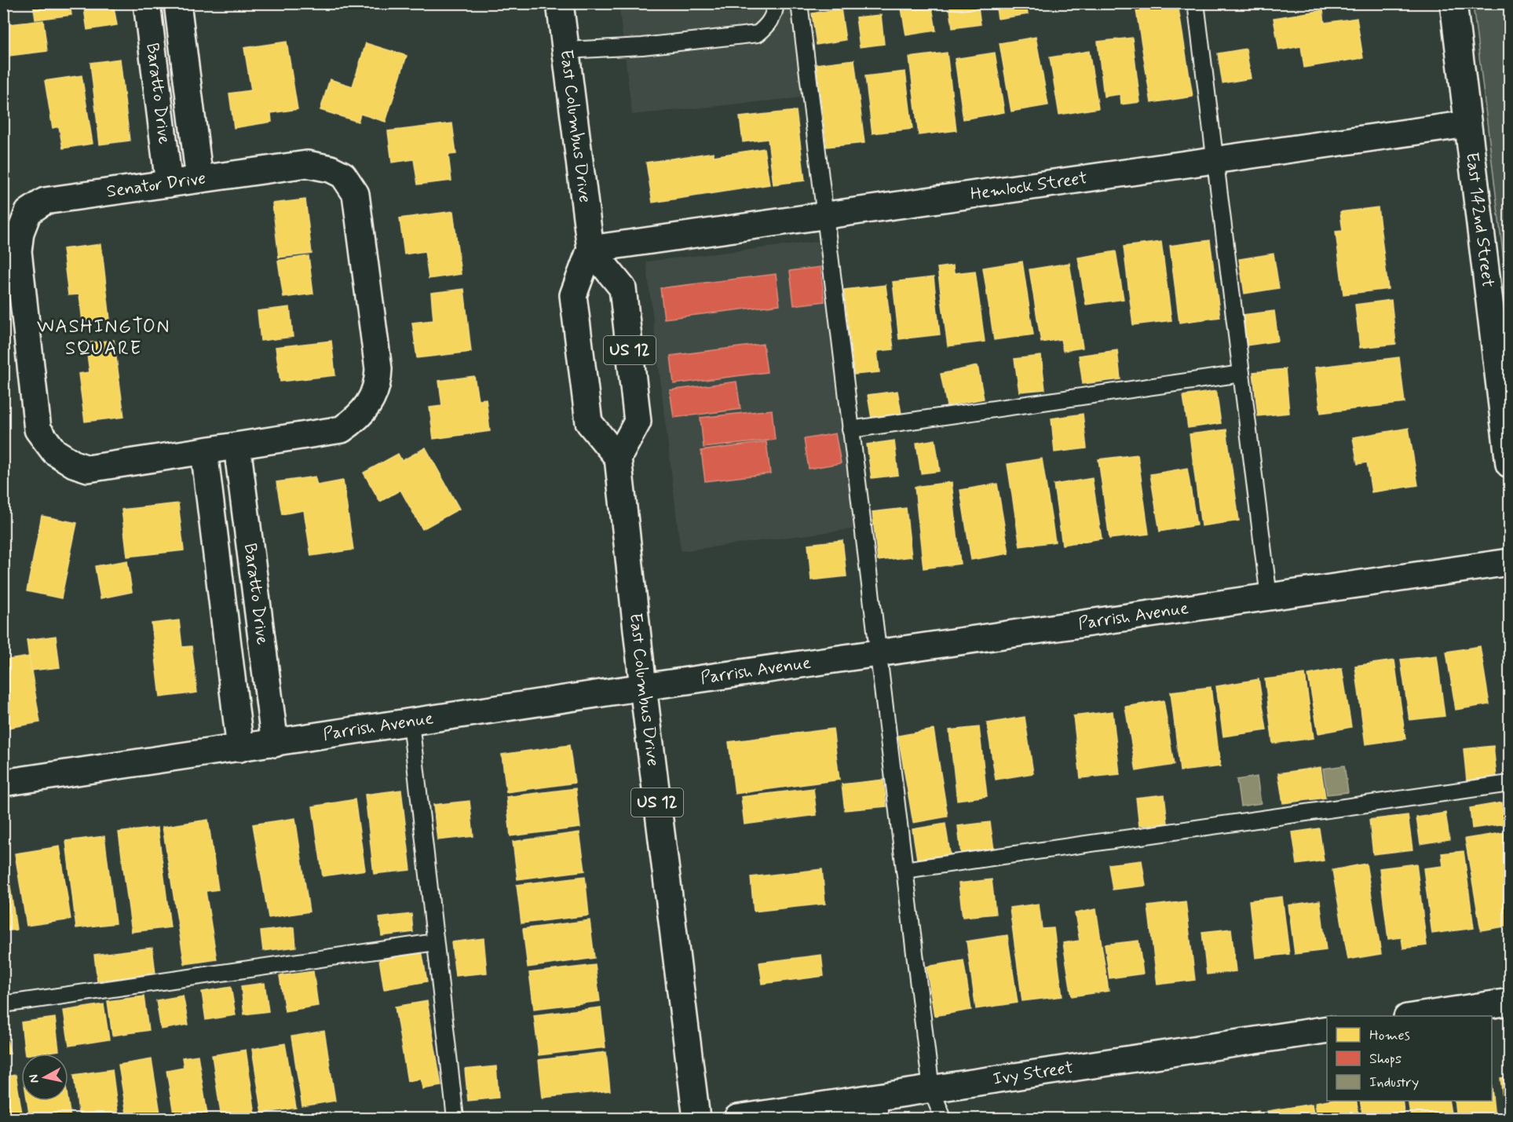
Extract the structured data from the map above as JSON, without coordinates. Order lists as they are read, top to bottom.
{
  "streets": {
    "street": [
      "Baratto Drive",
      "East Columbus Drive",
      "Senator Drive",
      "Hemlock Street",
      "East 142nd Street",
      "US 12",
      "Parrish Avenue",
      "Ivy Street"
    ]
  },
  "crossings": [
    ["Baratto Drive", "Senator Drive"],
    ["Baratto Drive", "Parrish Avenue"],
    ["East Columbus Drive", "Hemlock Street"],
    ["East Columbus Drive", "US 12"],
    ["East Columbus Drive", "Parrish Avenue"],
    ["Hemlock Street", "East 142nd Street"],
    ["Hemlock Street", "US 12"]
  ],
  "districts": ["WASHINGTON SQUARE"],
  "legend": ["Homes", "Shops", "Industry"],
  "north": "left"
}
